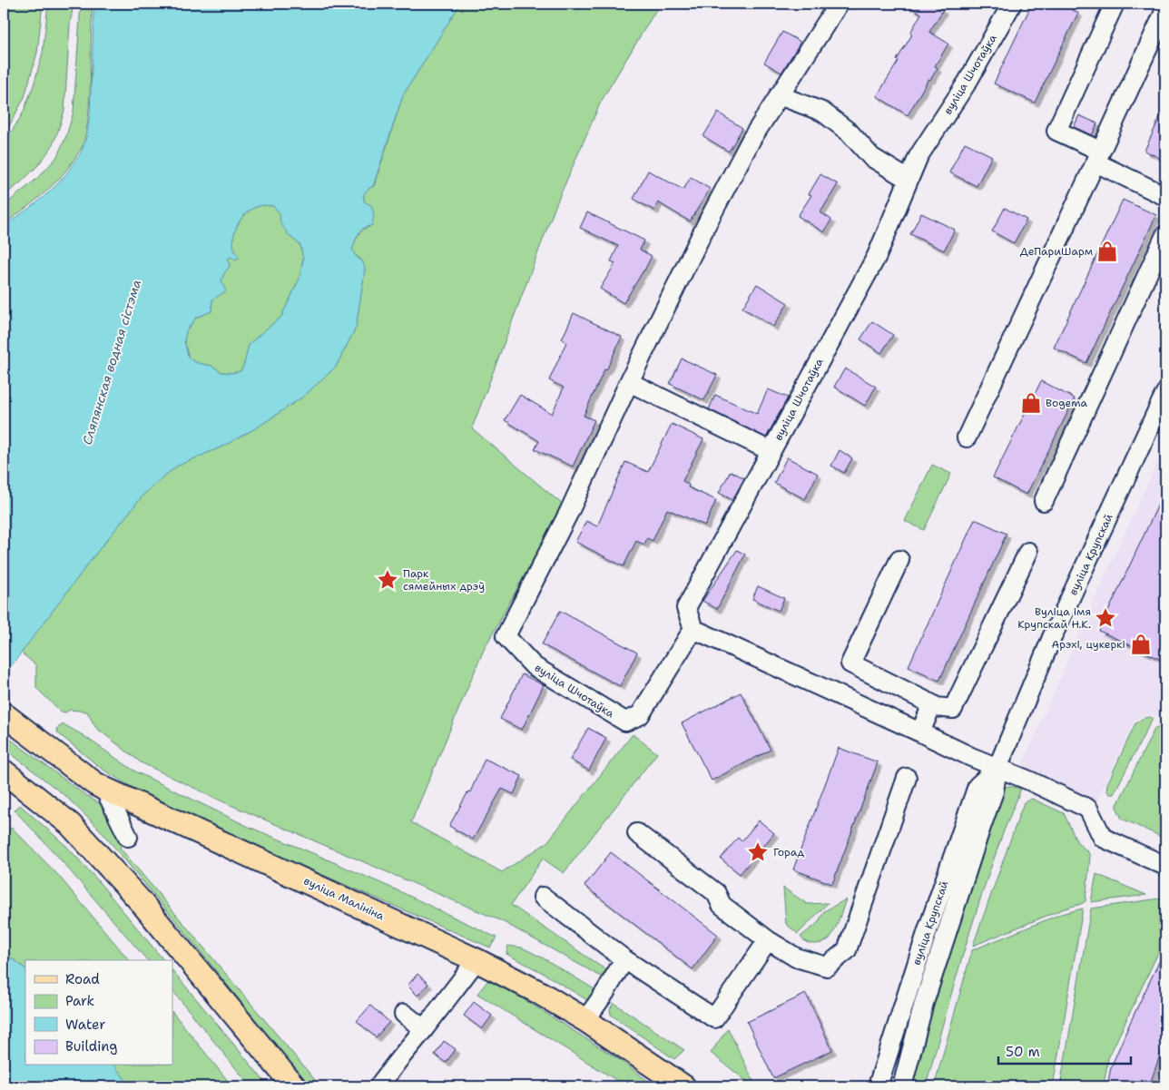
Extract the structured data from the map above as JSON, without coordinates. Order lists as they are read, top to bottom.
{
  "streets": {
    "main road": ["вуліца Малініна"],
    "street": ["вуліца Шчотаўка", "вуліца Крупскай"]
  },
  "water": ["Сляпянская водная сістэма"],
  "places": {
    "shop": ["ДеПариШарм", "Bogema", "Арэхі, цукеркі"],
    "place": ["Парк сямейных дрэў", "Вуліца імя Крупскай Н.К.", "Горад"]
  },
  "legend": [
    "Road",
    "Park",
    "Water",
    "Building"
  ],
  "scale_bar": "50 m"
}
